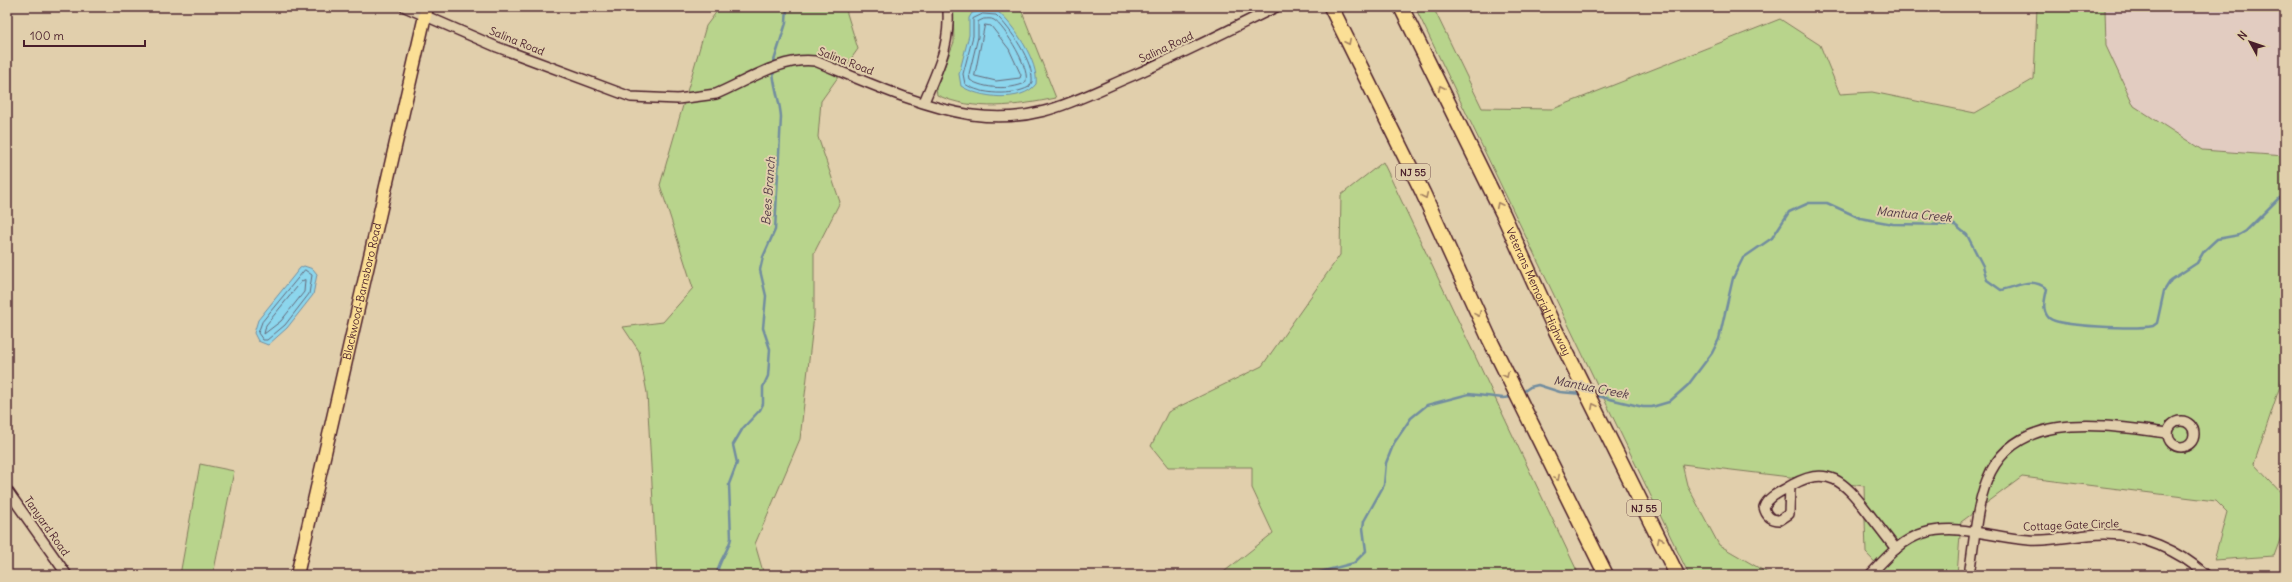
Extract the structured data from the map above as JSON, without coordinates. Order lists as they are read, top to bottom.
{
  "streets": {
    "highway": ["NJ 55", "Veterans Memorial Highway"],
    "main road": ["Blackwood-Barnsboro Road"],
    "street": ["Salina Road", "Cottage Gate Circle", "Tanyard Road"]
  },
  "crossings": [
    ["Salina Road", "Blackwood-Barnsboro Road"]
  ],
  "water": ["Bees Branch", "Mantua Creek"],
  "scale_bar": "100 m",
  "north": "top left"
}
